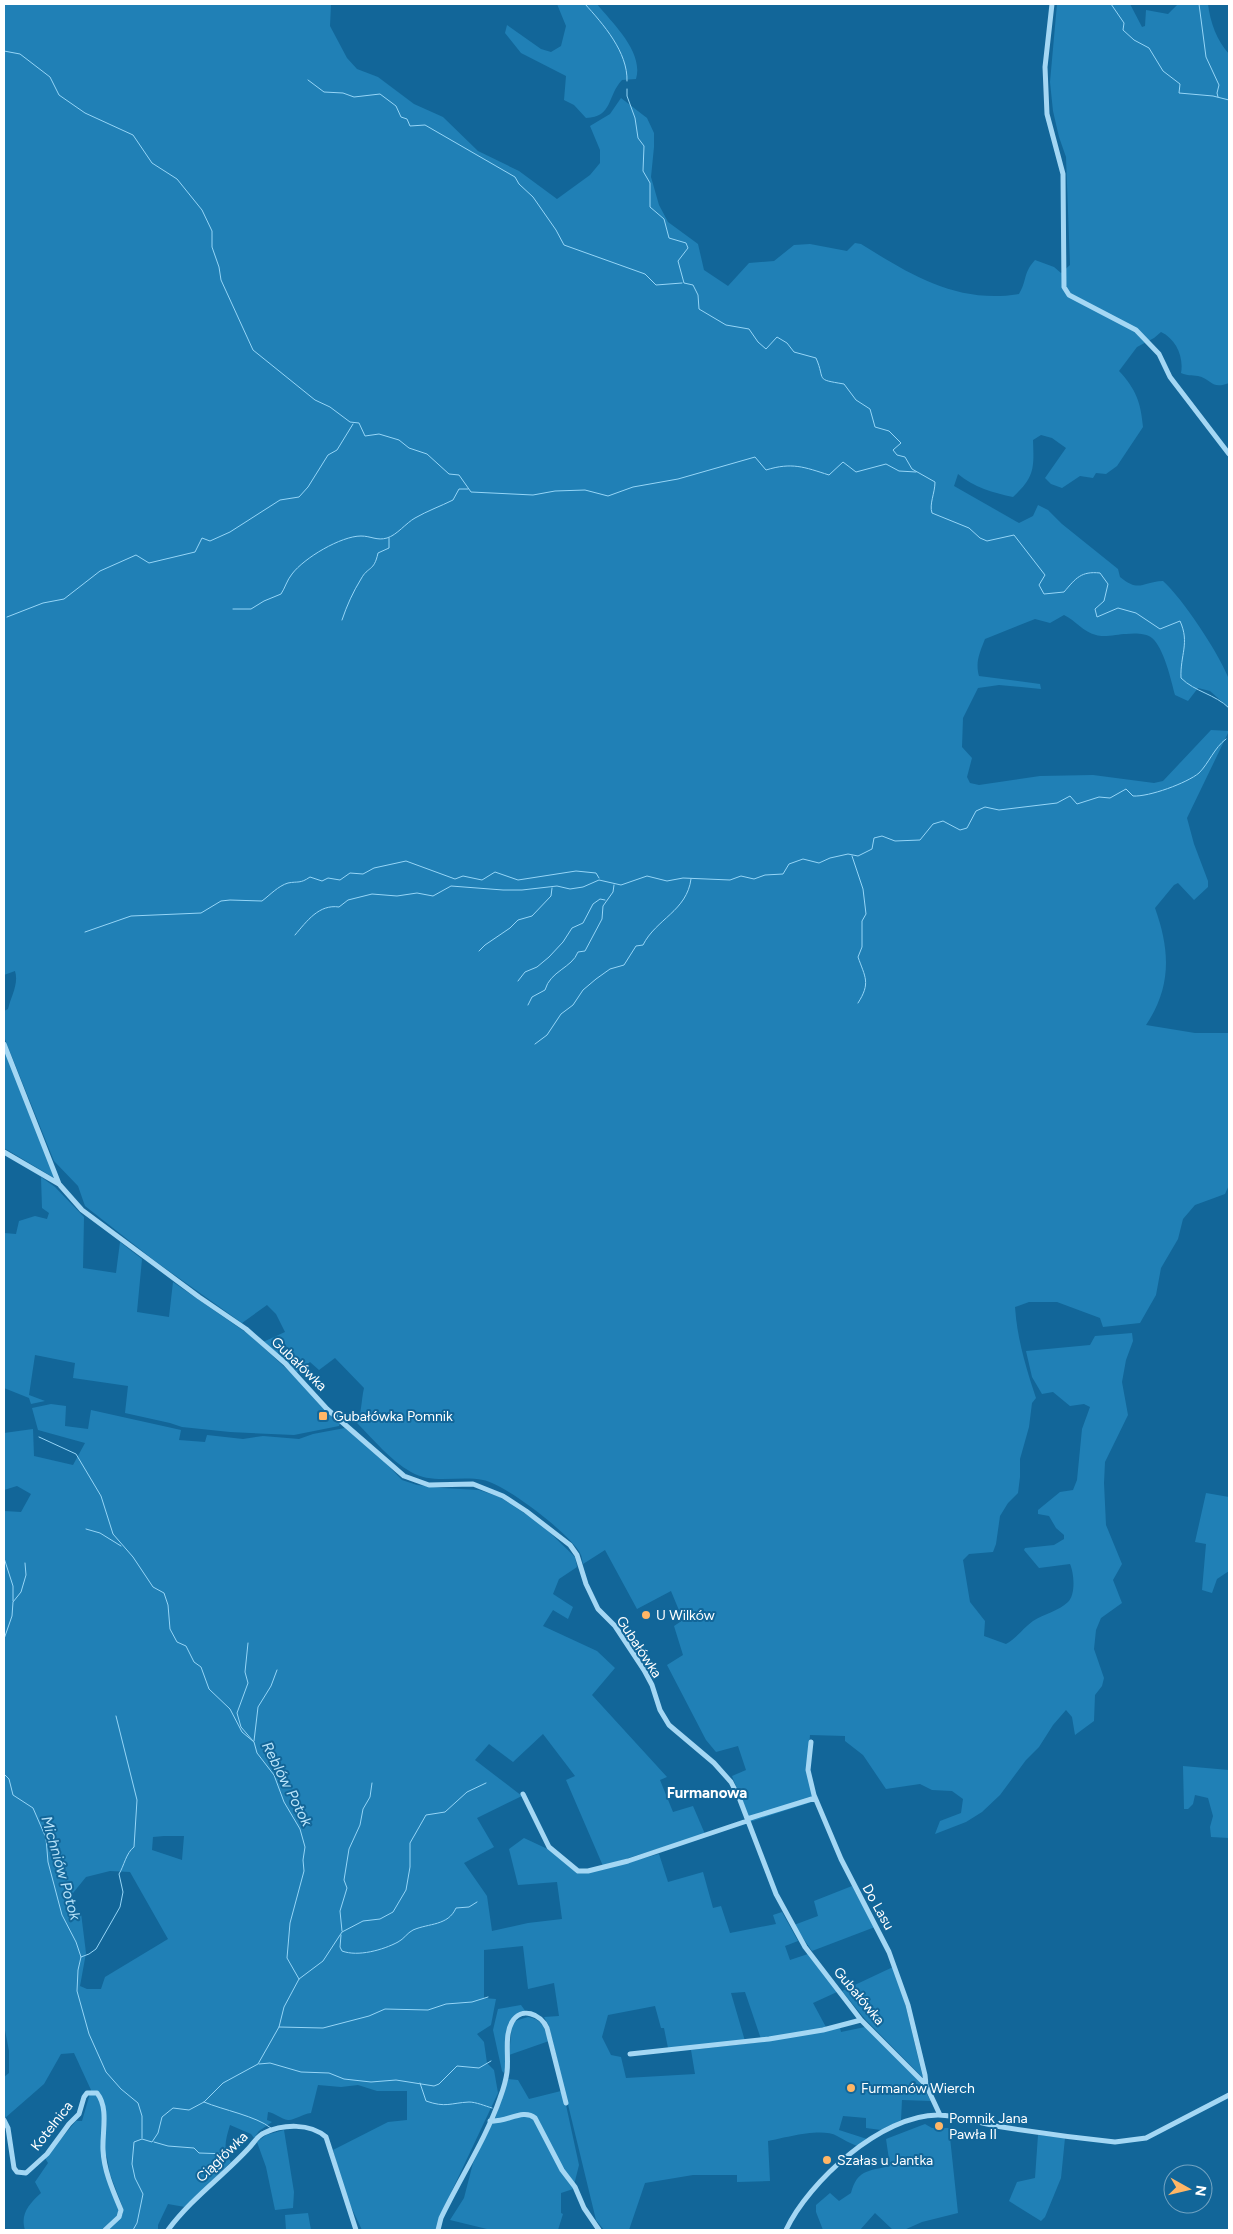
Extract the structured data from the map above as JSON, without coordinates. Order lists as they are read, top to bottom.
{
  "streets": {
    "street": [
      "Gubałówka",
      "Do Lasu",
      "Kotelnica",
      "Ciągłówka"
    ]
  },
  "crossings": [
    ["Gubałówka", "Do Lasu"]
  ],
  "districts": ["Furmanowa"],
  "water": ["Reblów Potok", "Michniów Potok"],
  "places": {
    "transit": ["Gubałówka Pomnik"],
    "other": [
      "U Wilków",
      "Furmanów Wierch",
      "Pomnik Jana Pawła II",
      "Szałas u Jantka"
    ]
  },
  "north": "right"
}
